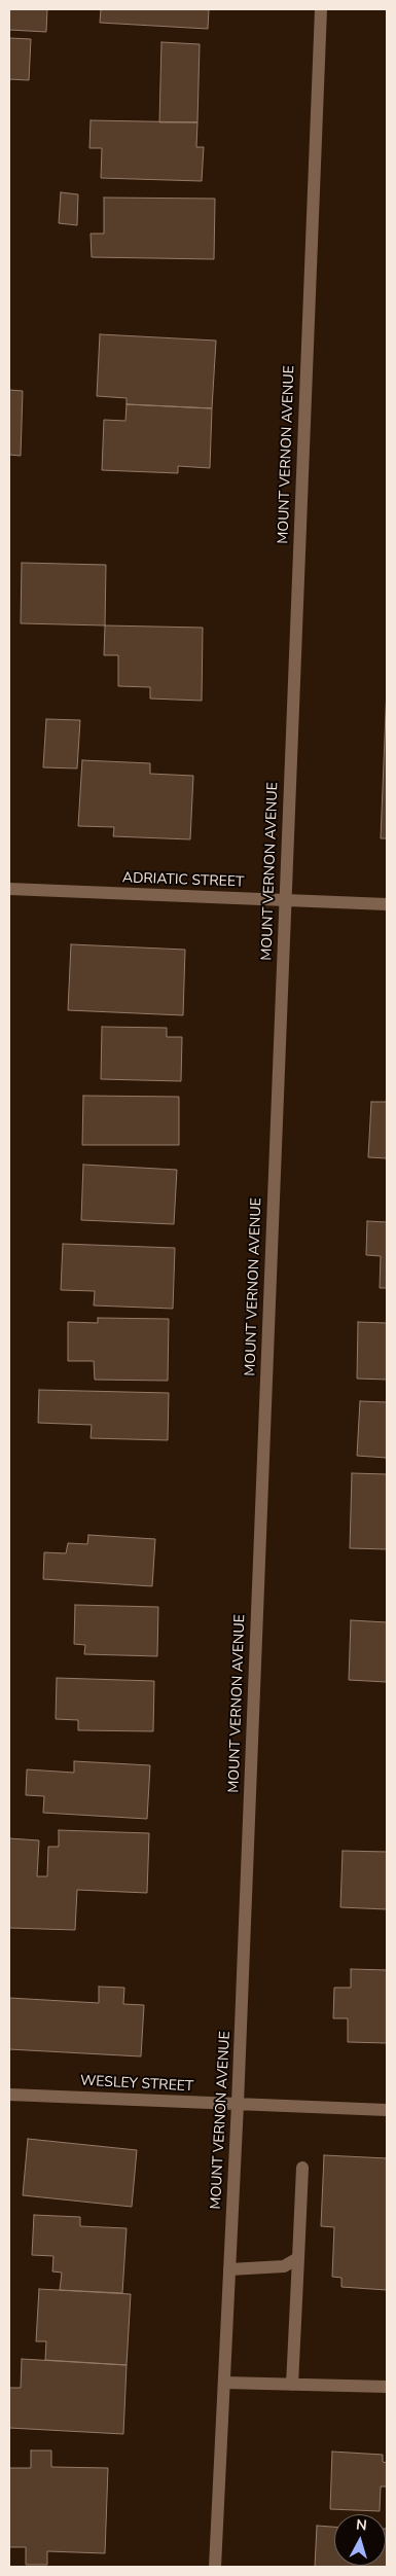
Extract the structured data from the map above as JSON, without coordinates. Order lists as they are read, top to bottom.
{
  "streets": {
    "street": ["MOUNT VERNON AVENUE", "ADRIATIC STREET", "WESLEY STREET"]
  },
  "crossings": [
    ["MOUNT VERNON AVENUE", "ADRIATIC STREET"],
    ["MOUNT VERNON AVENUE", "WESLEY STREET"]
  ],
  "north": "top"
}
